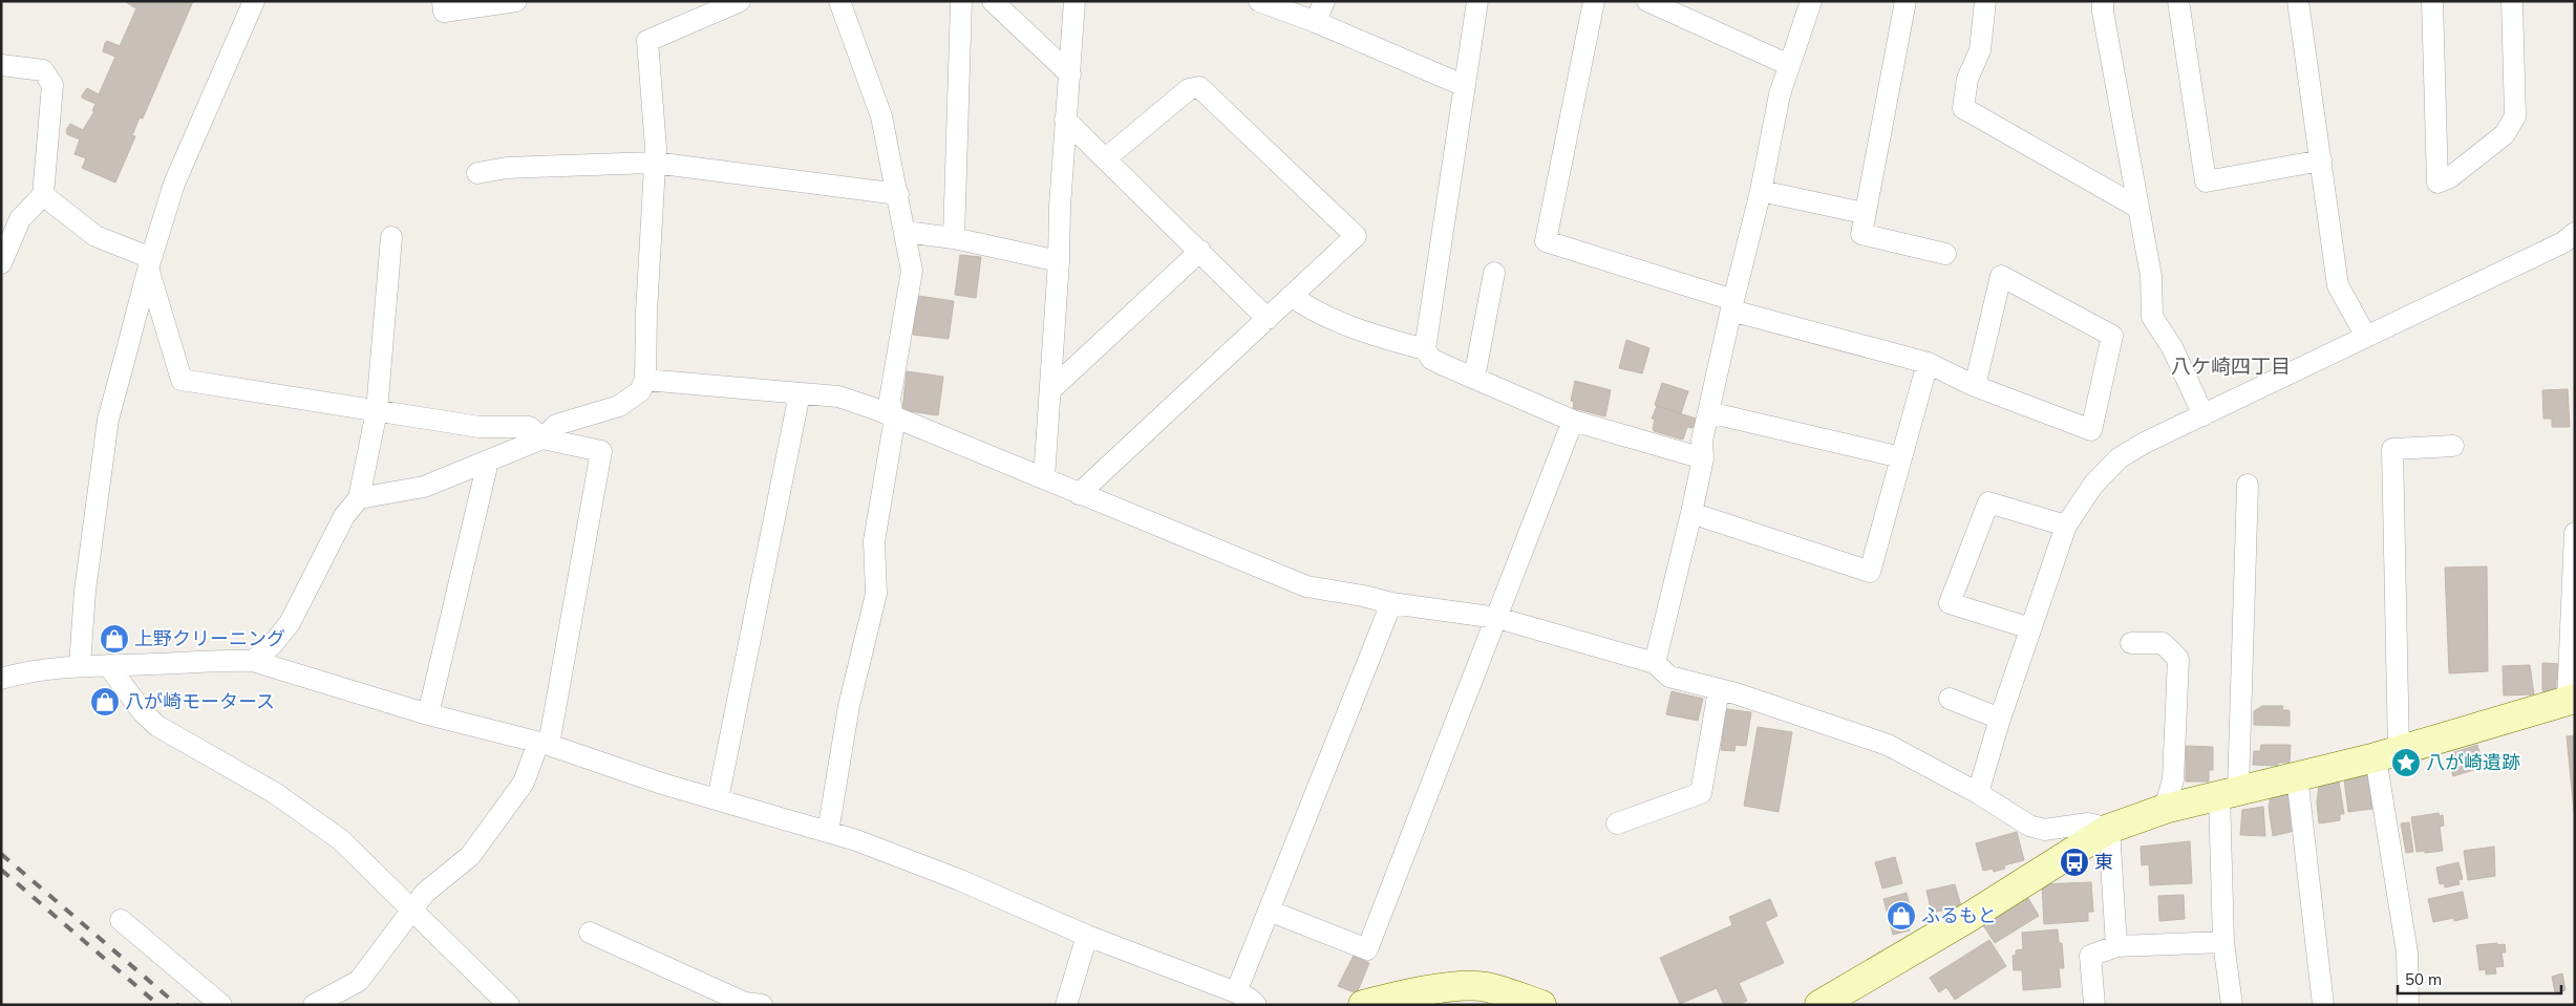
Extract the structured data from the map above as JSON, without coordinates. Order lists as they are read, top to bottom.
{
  "districts": ["八ケ崎四丁目"],
  "places": {
    "shop": ["上野クリーニング", "八が崎モータース", "ふるもと"],
    "place": ["八が崎遺跡"],
    "bus stop": ["東"]
  },
  "scale_bar": "50 m"
}
